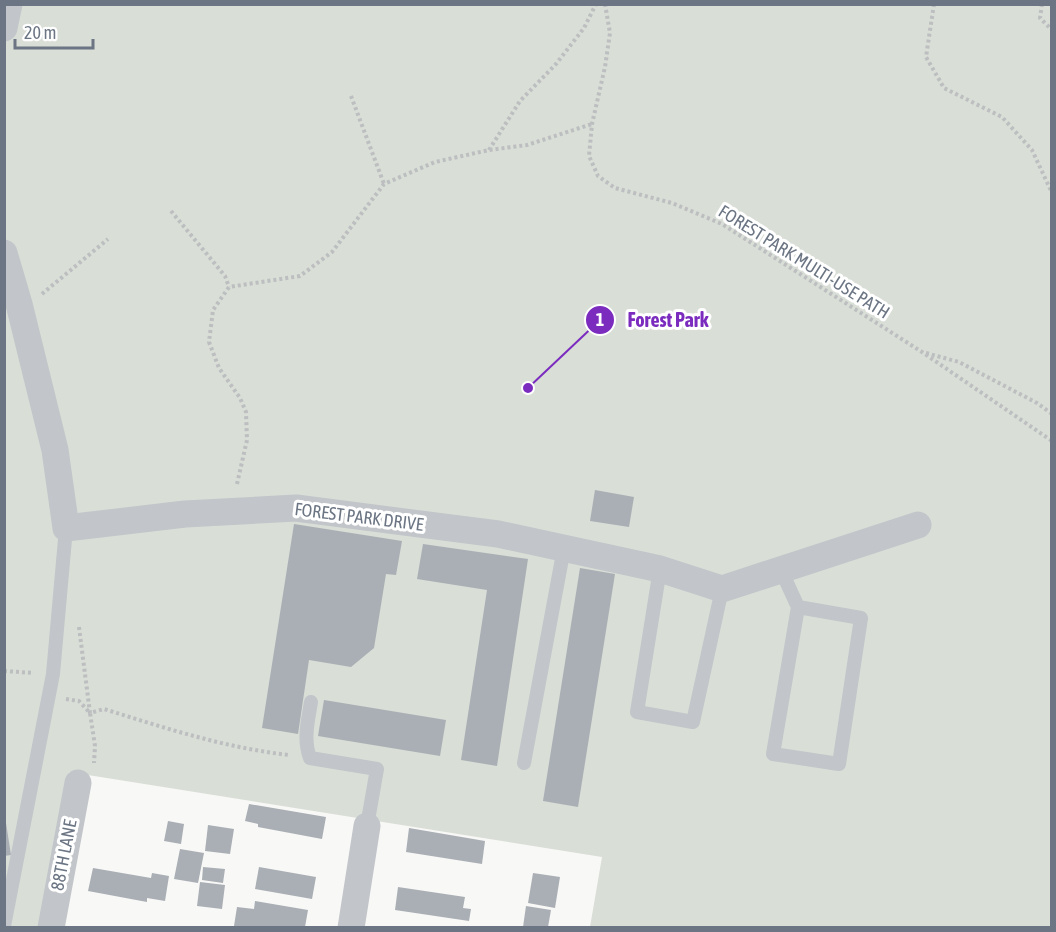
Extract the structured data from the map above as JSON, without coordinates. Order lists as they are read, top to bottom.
{
  "streets": {
    "street": ["FOREST PARK DRIVE", "88TH LANE"],
    "path": ["FOREST PARK MULTI-USE PATH"]
  },
  "places": ["Forest Park"],
  "scale_bar": "20 m"
}
